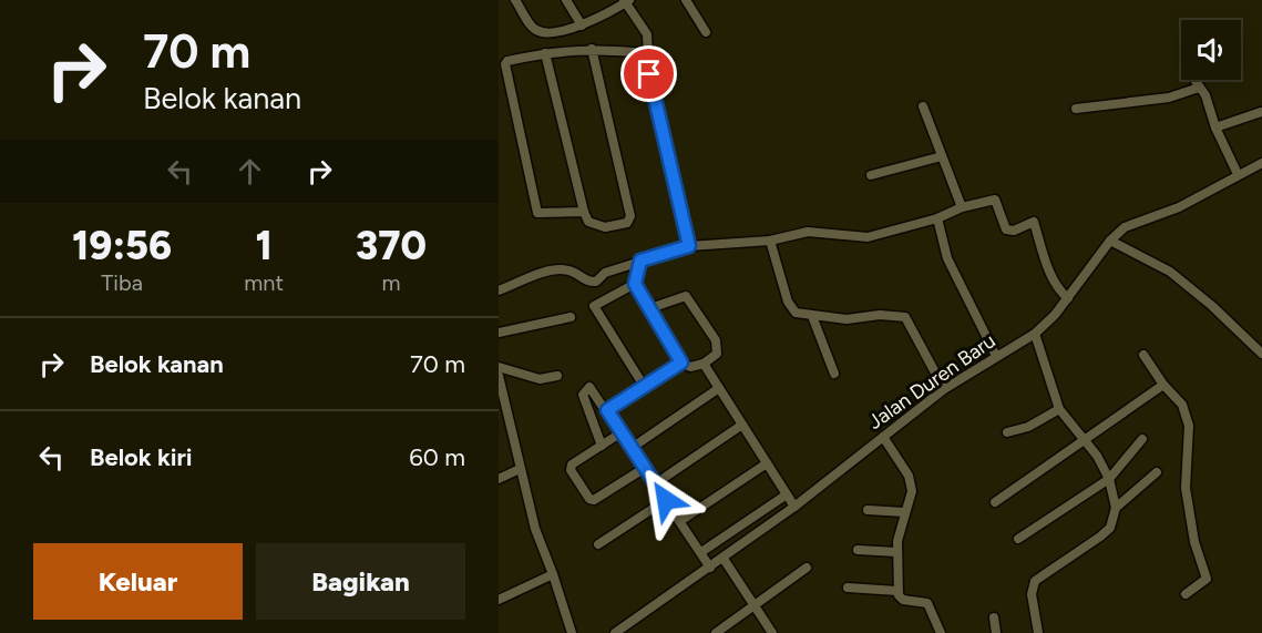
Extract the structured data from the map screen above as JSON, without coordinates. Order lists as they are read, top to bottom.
{
  "streets": {
    "street": ["Jalan Duren Baru"]
  },
  "page": {
    "turn": ["70 m", "Belok kanan"],
    "eta": [
      "19:56",
      "Tiba",
      "1",
      "mnt",
      "370",
      "m"
    ],
    "list": [
      {
        "name": "Belok kanan",
        "value": "70 m"
      },
      {
        "name": "Belok kiri",
        "value": "60 m"
      }
    ],
    "buttons": ["Keluar", "Bagikan"]
  }
}
